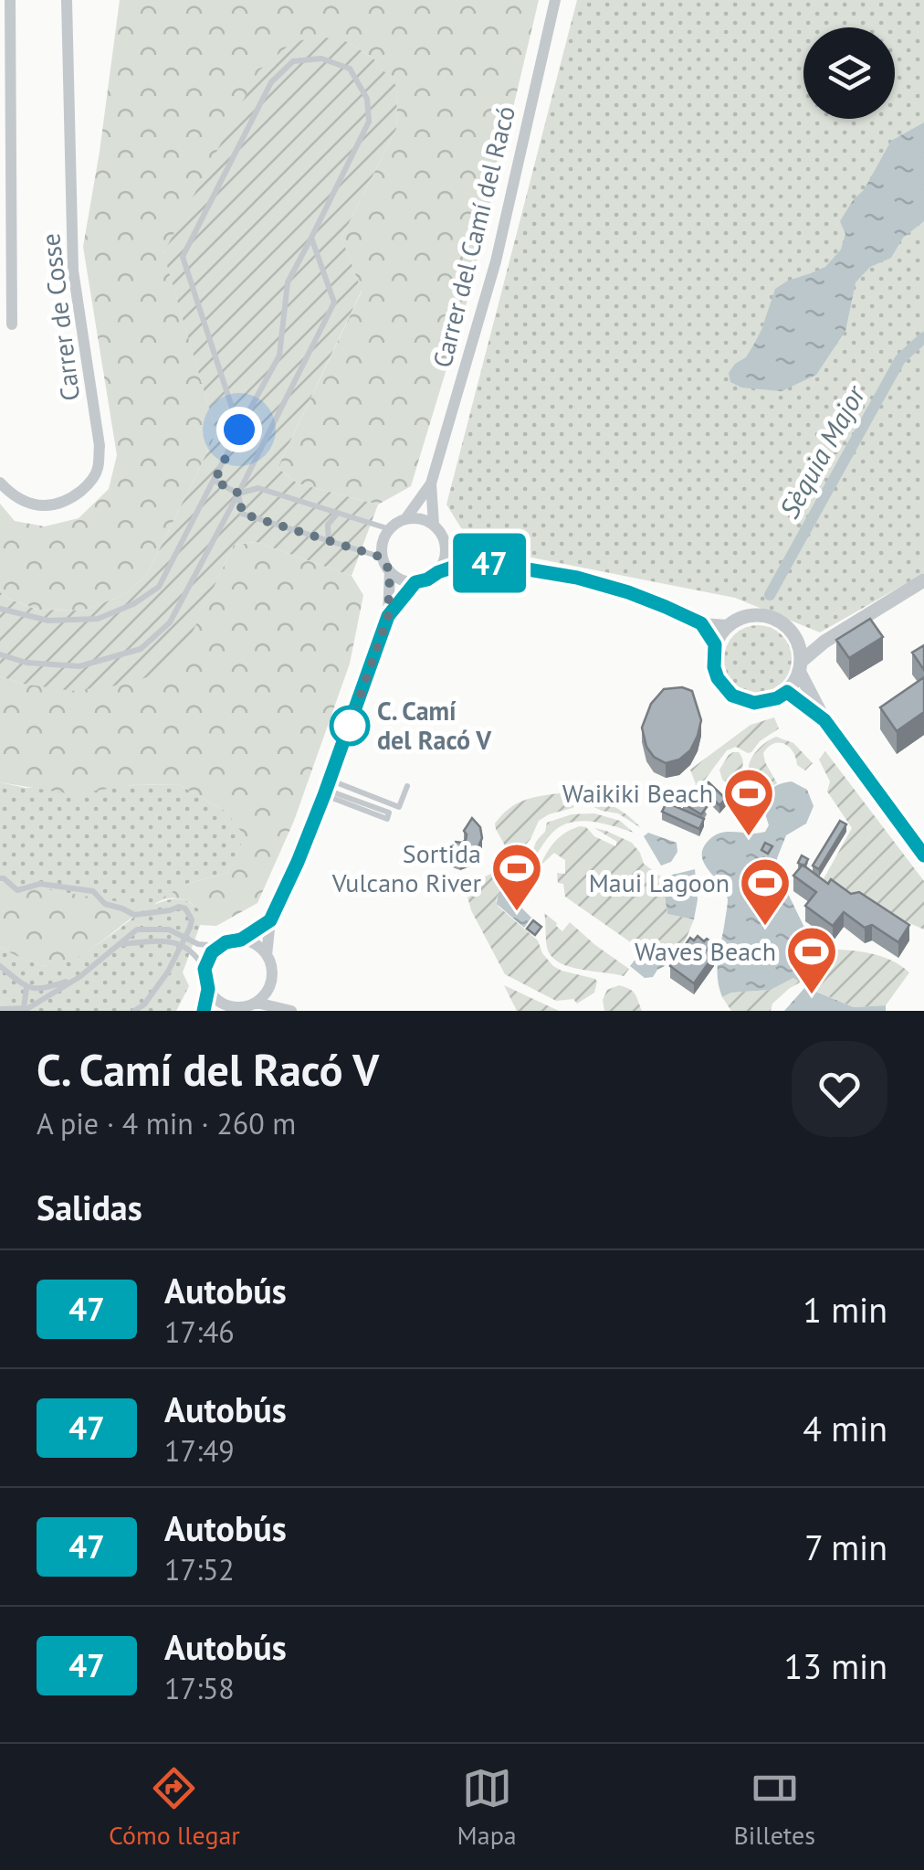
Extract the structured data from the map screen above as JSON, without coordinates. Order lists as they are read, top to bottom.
{
  "streets": {
    "street": ["Carrer del Camí del Racó", "Carrer de Cosse"]
  },
  "water": ["Sèquia Major"],
  "places": {
    "other": ["C. Camí del Racó V"],
    "sports": [
      "Waikiki Beach",
      "Sortida Vulcano River",
      "Maui Lagoon",
      "Waves Beach"
    ]
  },
  "lines": ["bus line 47"],
  "page": {
    "on_map": "47",
    "heading": [
      ["C. Camí del Racó V", "A pie · 4 min · 260 m"],
      "Salidas"
    ],
    "list": [
      {
        "mark": "47",
        "name": "Autobús",
        "note": "17:46",
        "value": "1 min"
      },
      {
        "mark": "47",
        "name": "Autobús",
        "note": "17:49",
        "value": "4 min"
      },
      {
        "mark": "47",
        "name": "Autobús",
        "note": "17:52",
        "value": "7 min"
      },
      {
        "mark": "47",
        "name": "Autobús",
        "note": "17:58",
        "value": "13 min"
      }
    ],
    "tabs": ["Cómo llegar", "Mapa", "Billetes"]
  }
}
